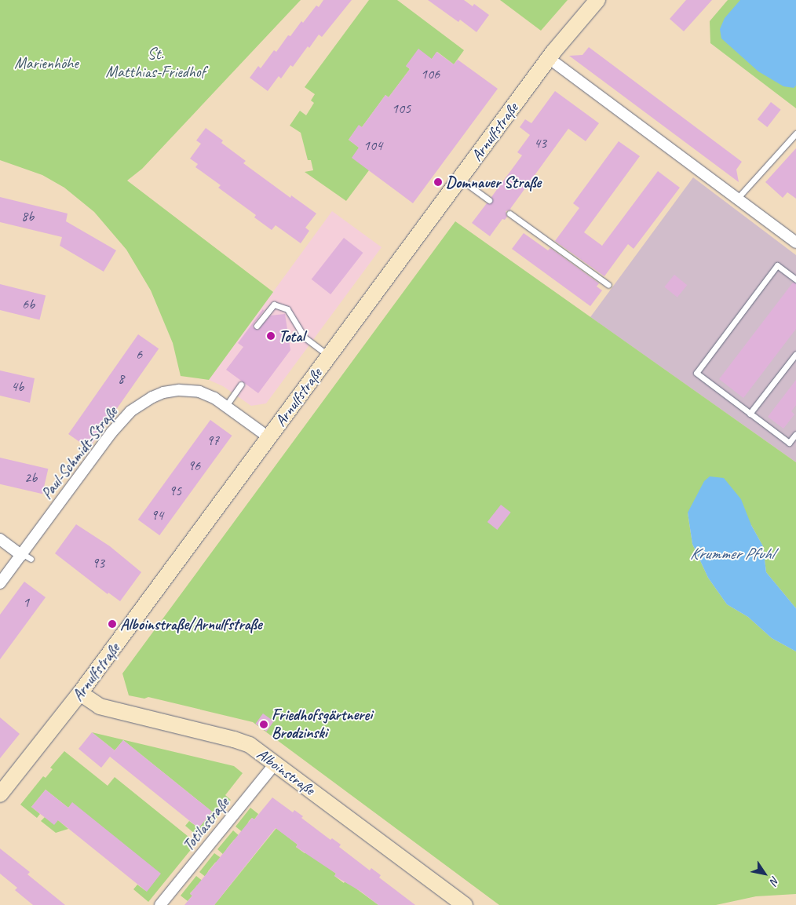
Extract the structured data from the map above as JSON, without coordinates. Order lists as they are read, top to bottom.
{
  "streets": {
    "main road": ["Arnulfstraße", "Alboinstraße"],
    "street": ["Paul-Schmidt-Straße", "Totilastraße"]
  },
  "crossings": [
    ["Arnulfstraße", "Paul-Schmidt-Straße"],
    ["Arnulfstraße", "Alboinstraße"],
    ["Alboinstraße", "Totilastraße"]
  ],
  "water": ["Krummer Pfuhl"],
  "parks": ["St. Matthias-Friedhof", "Marienhöhe"],
  "places": [
    "Domnauer Straße",
    "Total",
    "Alboinstraße/Arnulfstraße",
    "Friedhofsgärtnerei Brodzinski"
  ],
  "house_numbers": [
    "106",
    "105",
    "43",
    "104",
    "8b",
    "6b",
    "6",
    "8",
    "4b",
    "97",
    "96",
    "2b",
    "95",
    "94",
    "93",
    "1"
  ],
  "north": "bottom right"
}
